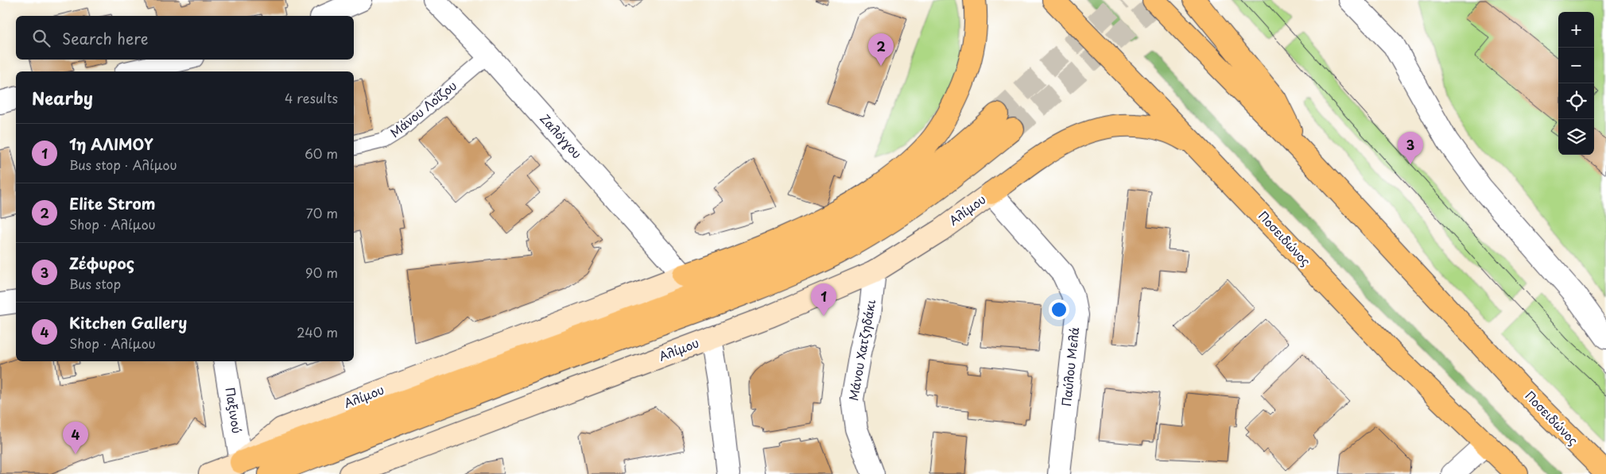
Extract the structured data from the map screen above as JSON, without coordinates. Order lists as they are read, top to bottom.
{
  "streets": {
    "highway": ["Ποσειδώνος"],
    "main road": ["Αλίμου"],
    "street": [
      "Ζαλόγγου",
      "Μάνου Χατζηδάκι",
      "Παύλου Μελά",
      "Παξινού"
    ],
    "lane": ["Μάνου Λοΐζου"]
  },
  "crossings": [
    ["Μάνου Λοΐζου", "Ζαλόγγου"],
    ["Ζαλόγγου", "Αλίμου"],
    ["Αλίμου", "Μάνου Χατζηδάκι"],
    ["Αλίμου", "Παύλου Μελά"],
    ["Αλίμου", "Παξινού"]
  ],
  "page": {
    "map_buttons": ["+", "−"],
    "search": "Search here",
    "pins": [
      "2",
      "3",
      "1",
      "4"
    ],
    "heading": ["Nearby", "4 results"],
    "list": [
      {
        "mark": "1",
        "name": "1η ΑΛΙΜΟΥ",
        "note": "Bus stop · Αλίμου",
        "value": "60 m"
      },
      {
        "mark": "2",
        "name": "Elite Strom",
        "note": "Shop · Αλίμου",
        "value": "70 m"
      },
      {
        "mark": "3",
        "name": "Ζέφυρος",
        "note": "Bus stop",
        "value": "90 m"
      },
      {
        "mark": "4",
        "name": "Kitchen Gallery",
        "note": "Shop · Αλίμου",
        "value": "240 m"
      }
    ]
  }
}
